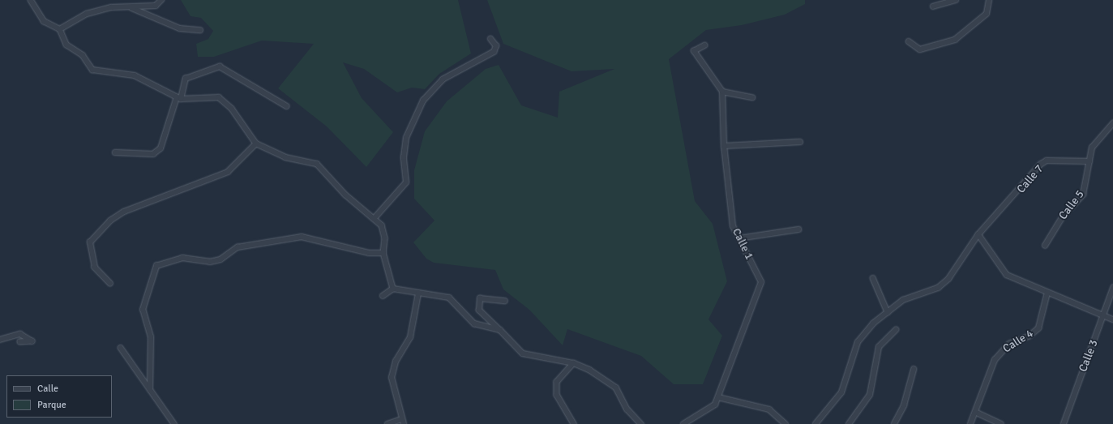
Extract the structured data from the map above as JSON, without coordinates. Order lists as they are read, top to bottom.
{
  "streets": {
    "street": [
      "Calle 7",
      "Calle 5",
      "Calle 1",
      "Calle 4",
      "Calle 3"
    ]
  },
  "crossings": [
    ["Calle 7", "Calle 5"]
  ],
  "legend": ["Calle", "Parque"]
}
